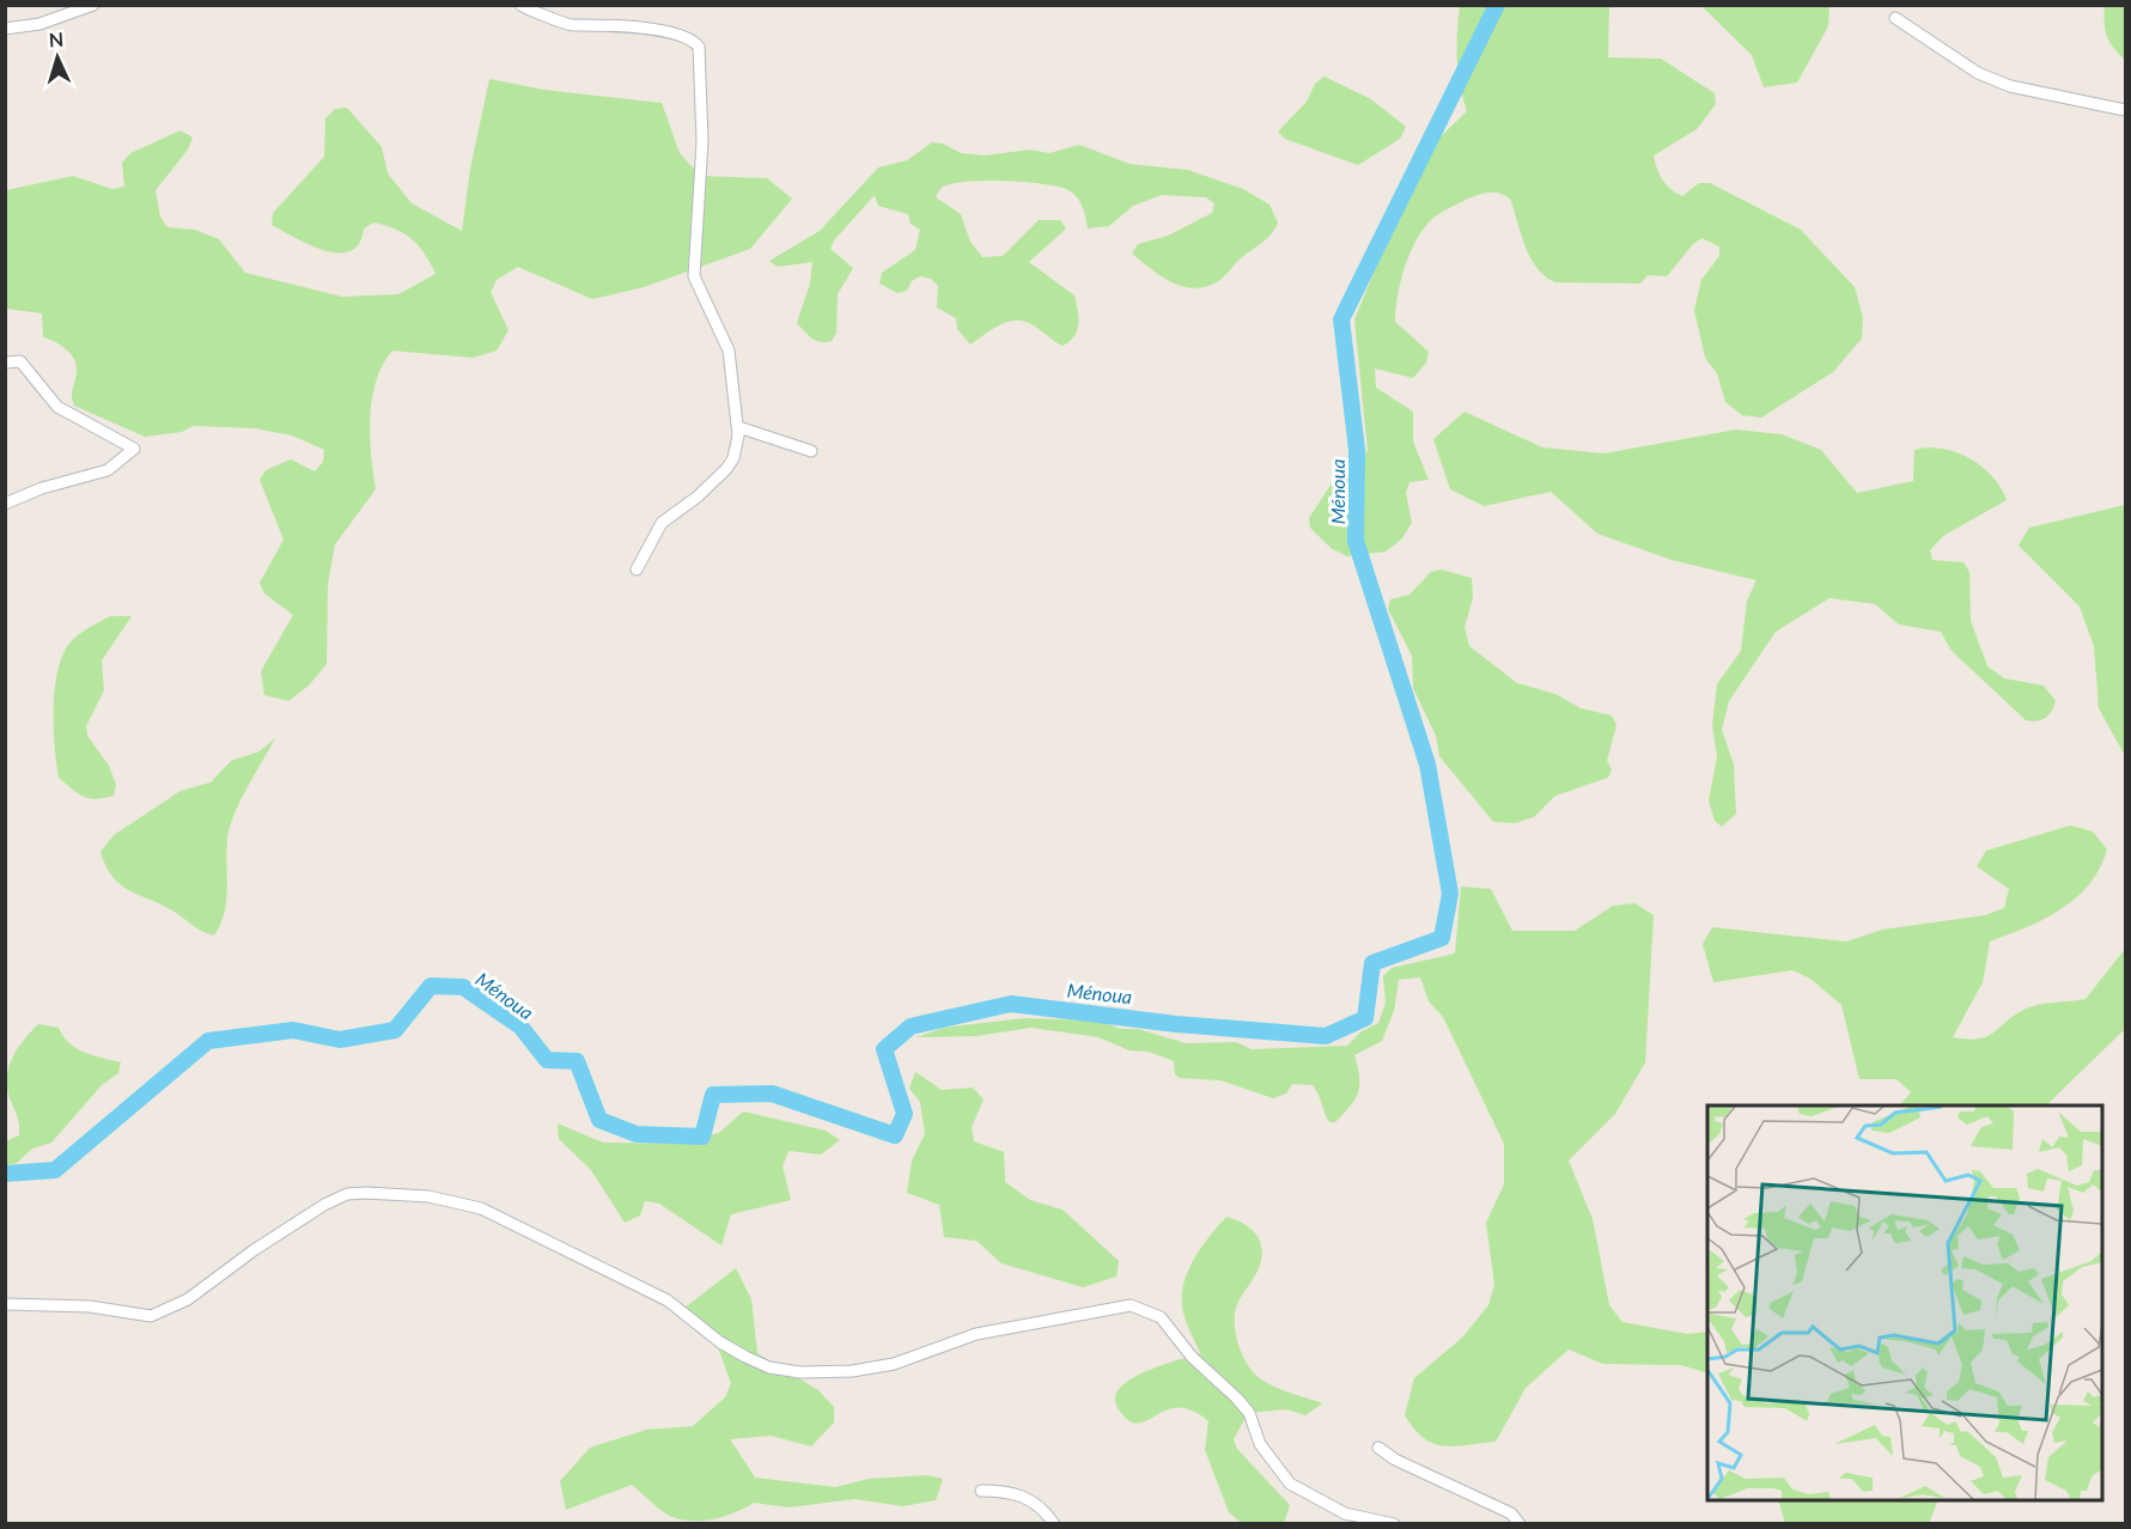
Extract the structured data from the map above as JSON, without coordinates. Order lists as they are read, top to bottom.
{
  "water": ["Ménoua"],
  "north": "top"
}
